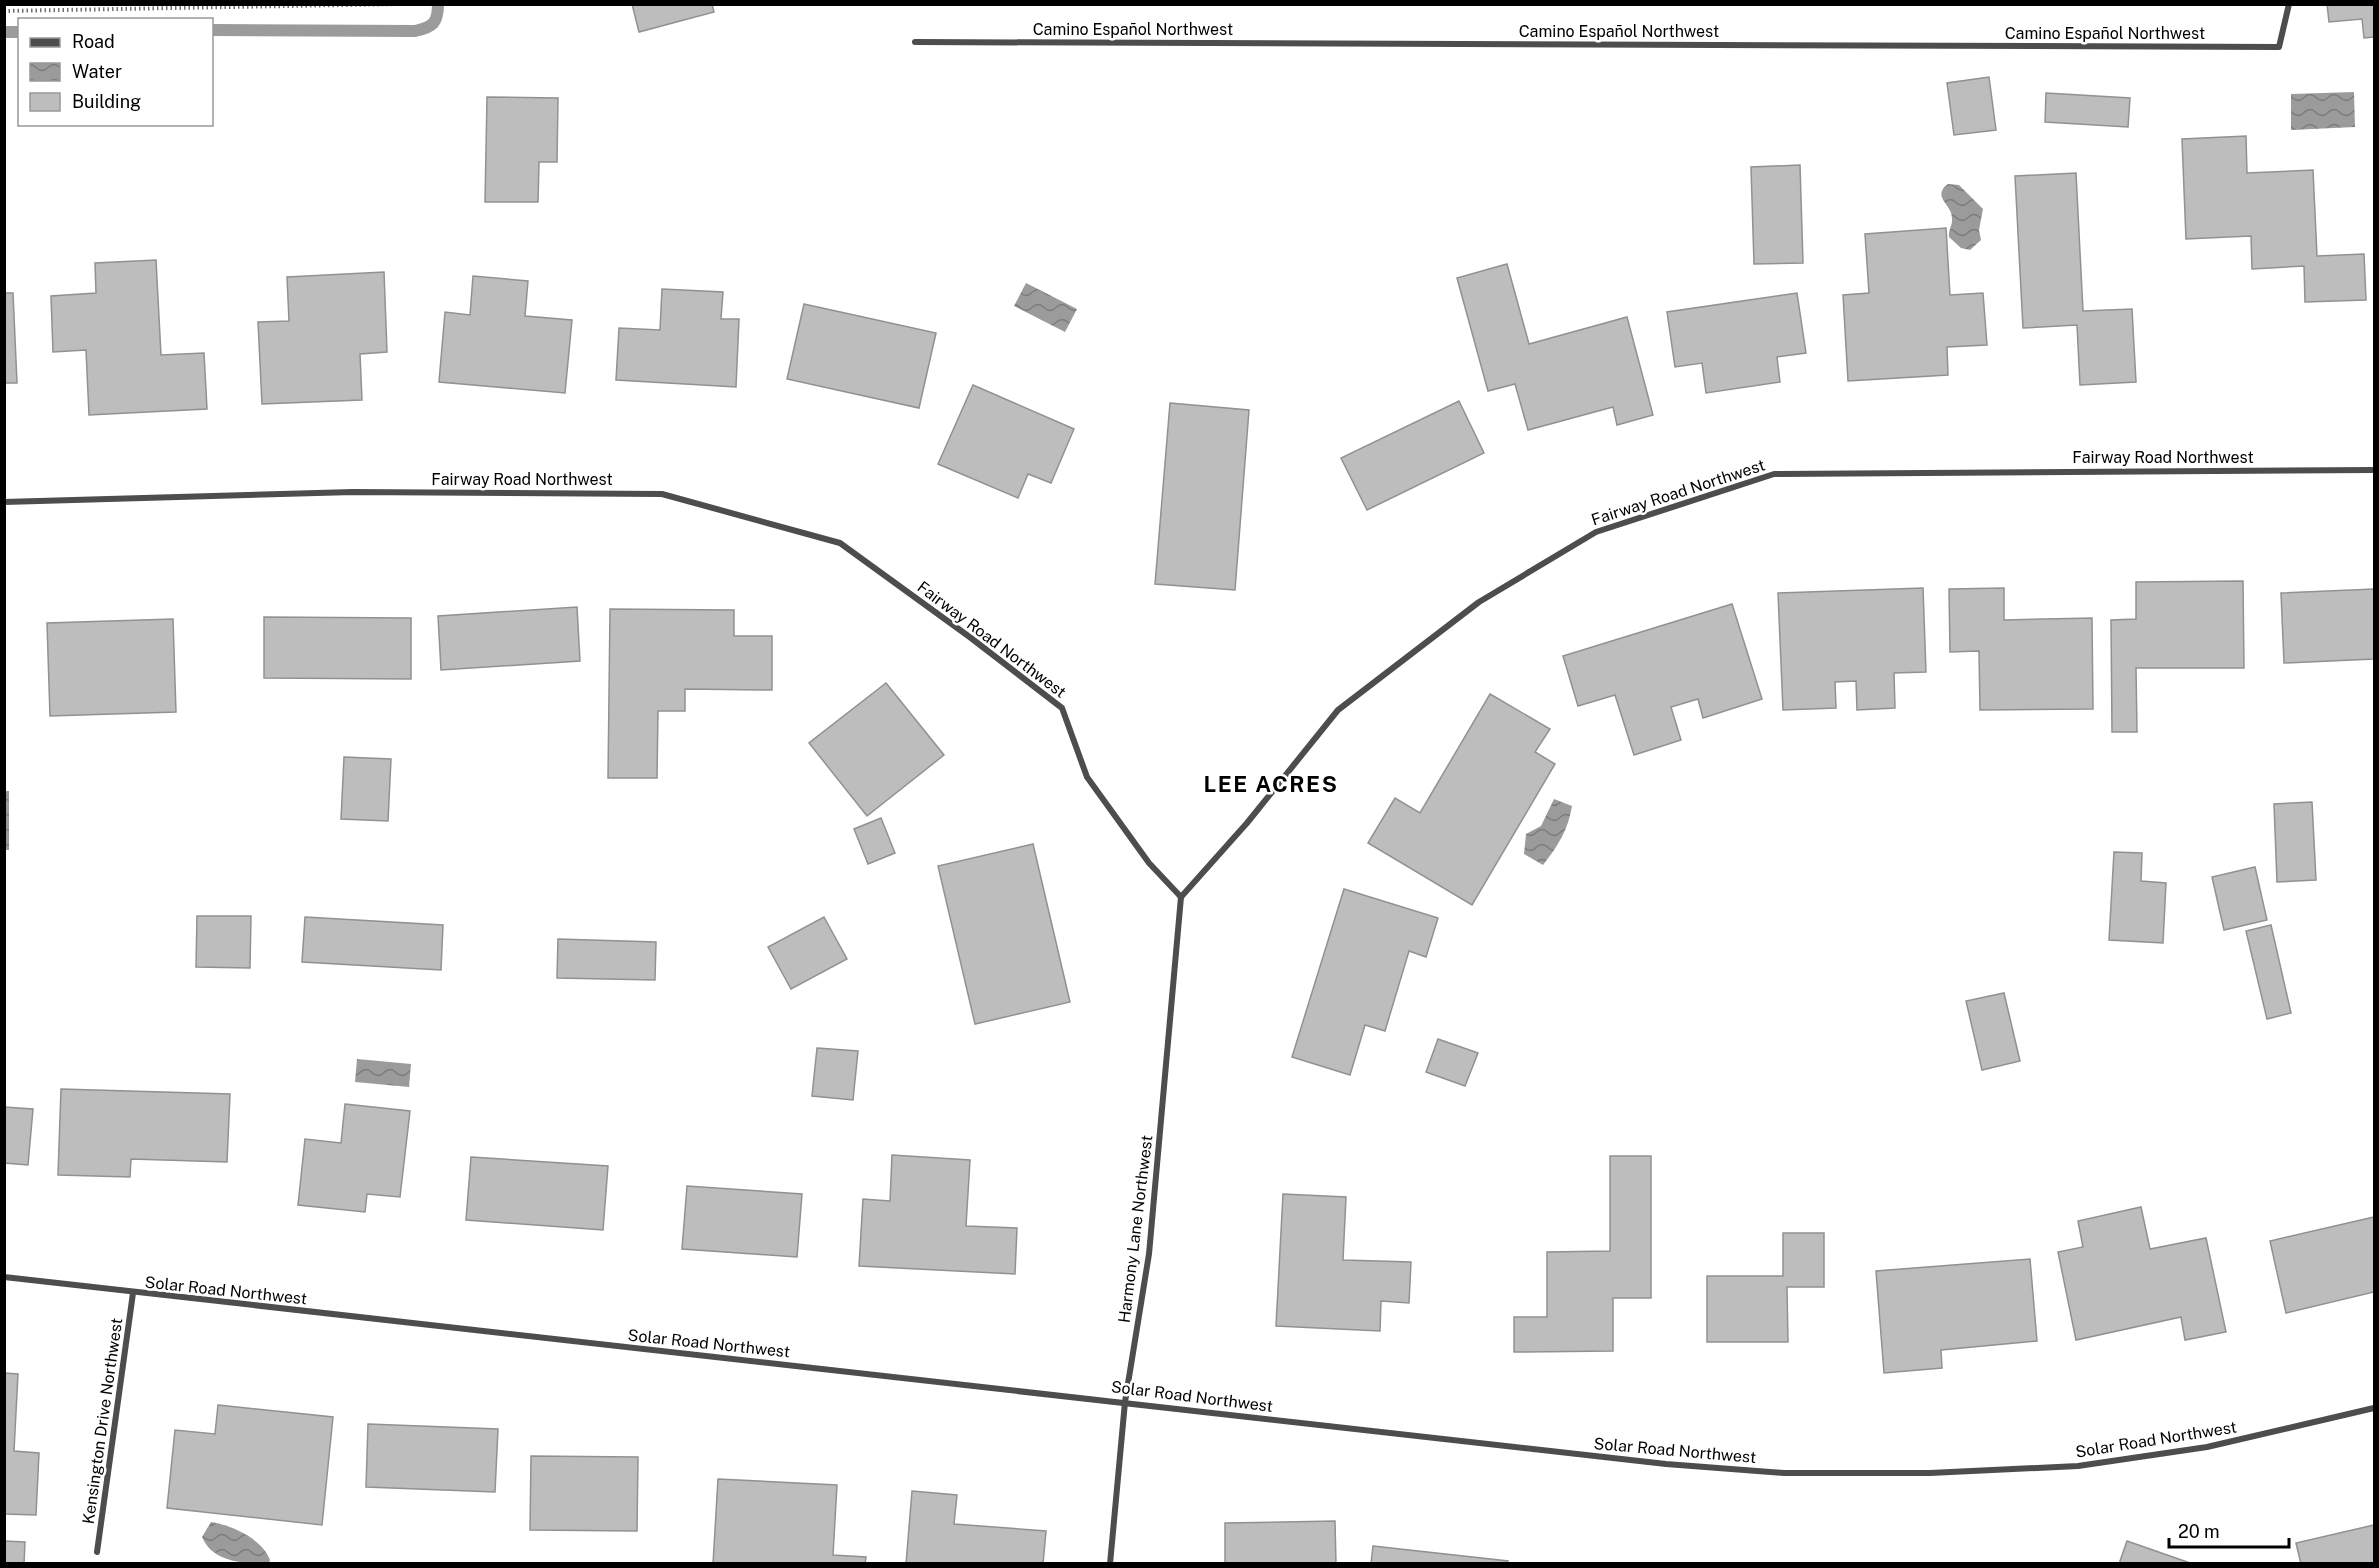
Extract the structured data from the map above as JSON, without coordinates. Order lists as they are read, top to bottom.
{
  "streets": {
    "street": [
      "Camino Español Northwest",
      "Fairway Road Northwest",
      "Harmony Lane Northwest",
      "Solar Road Northwest",
      "Kensington Drive Northwest"
    ]
  },
  "crossings": [
    ["Fairway Road Northwest", "Harmony Lane Northwest"],
    ["Harmony Lane Northwest", "Solar Road Northwest"],
    ["Solar Road Northwest", "Kensington Drive Northwest"]
  ],
  "districts": ["LEE ACRES"],
  "legend": ["Road", "Water", "Building"],
  "scale_bar": "20 m"
}
